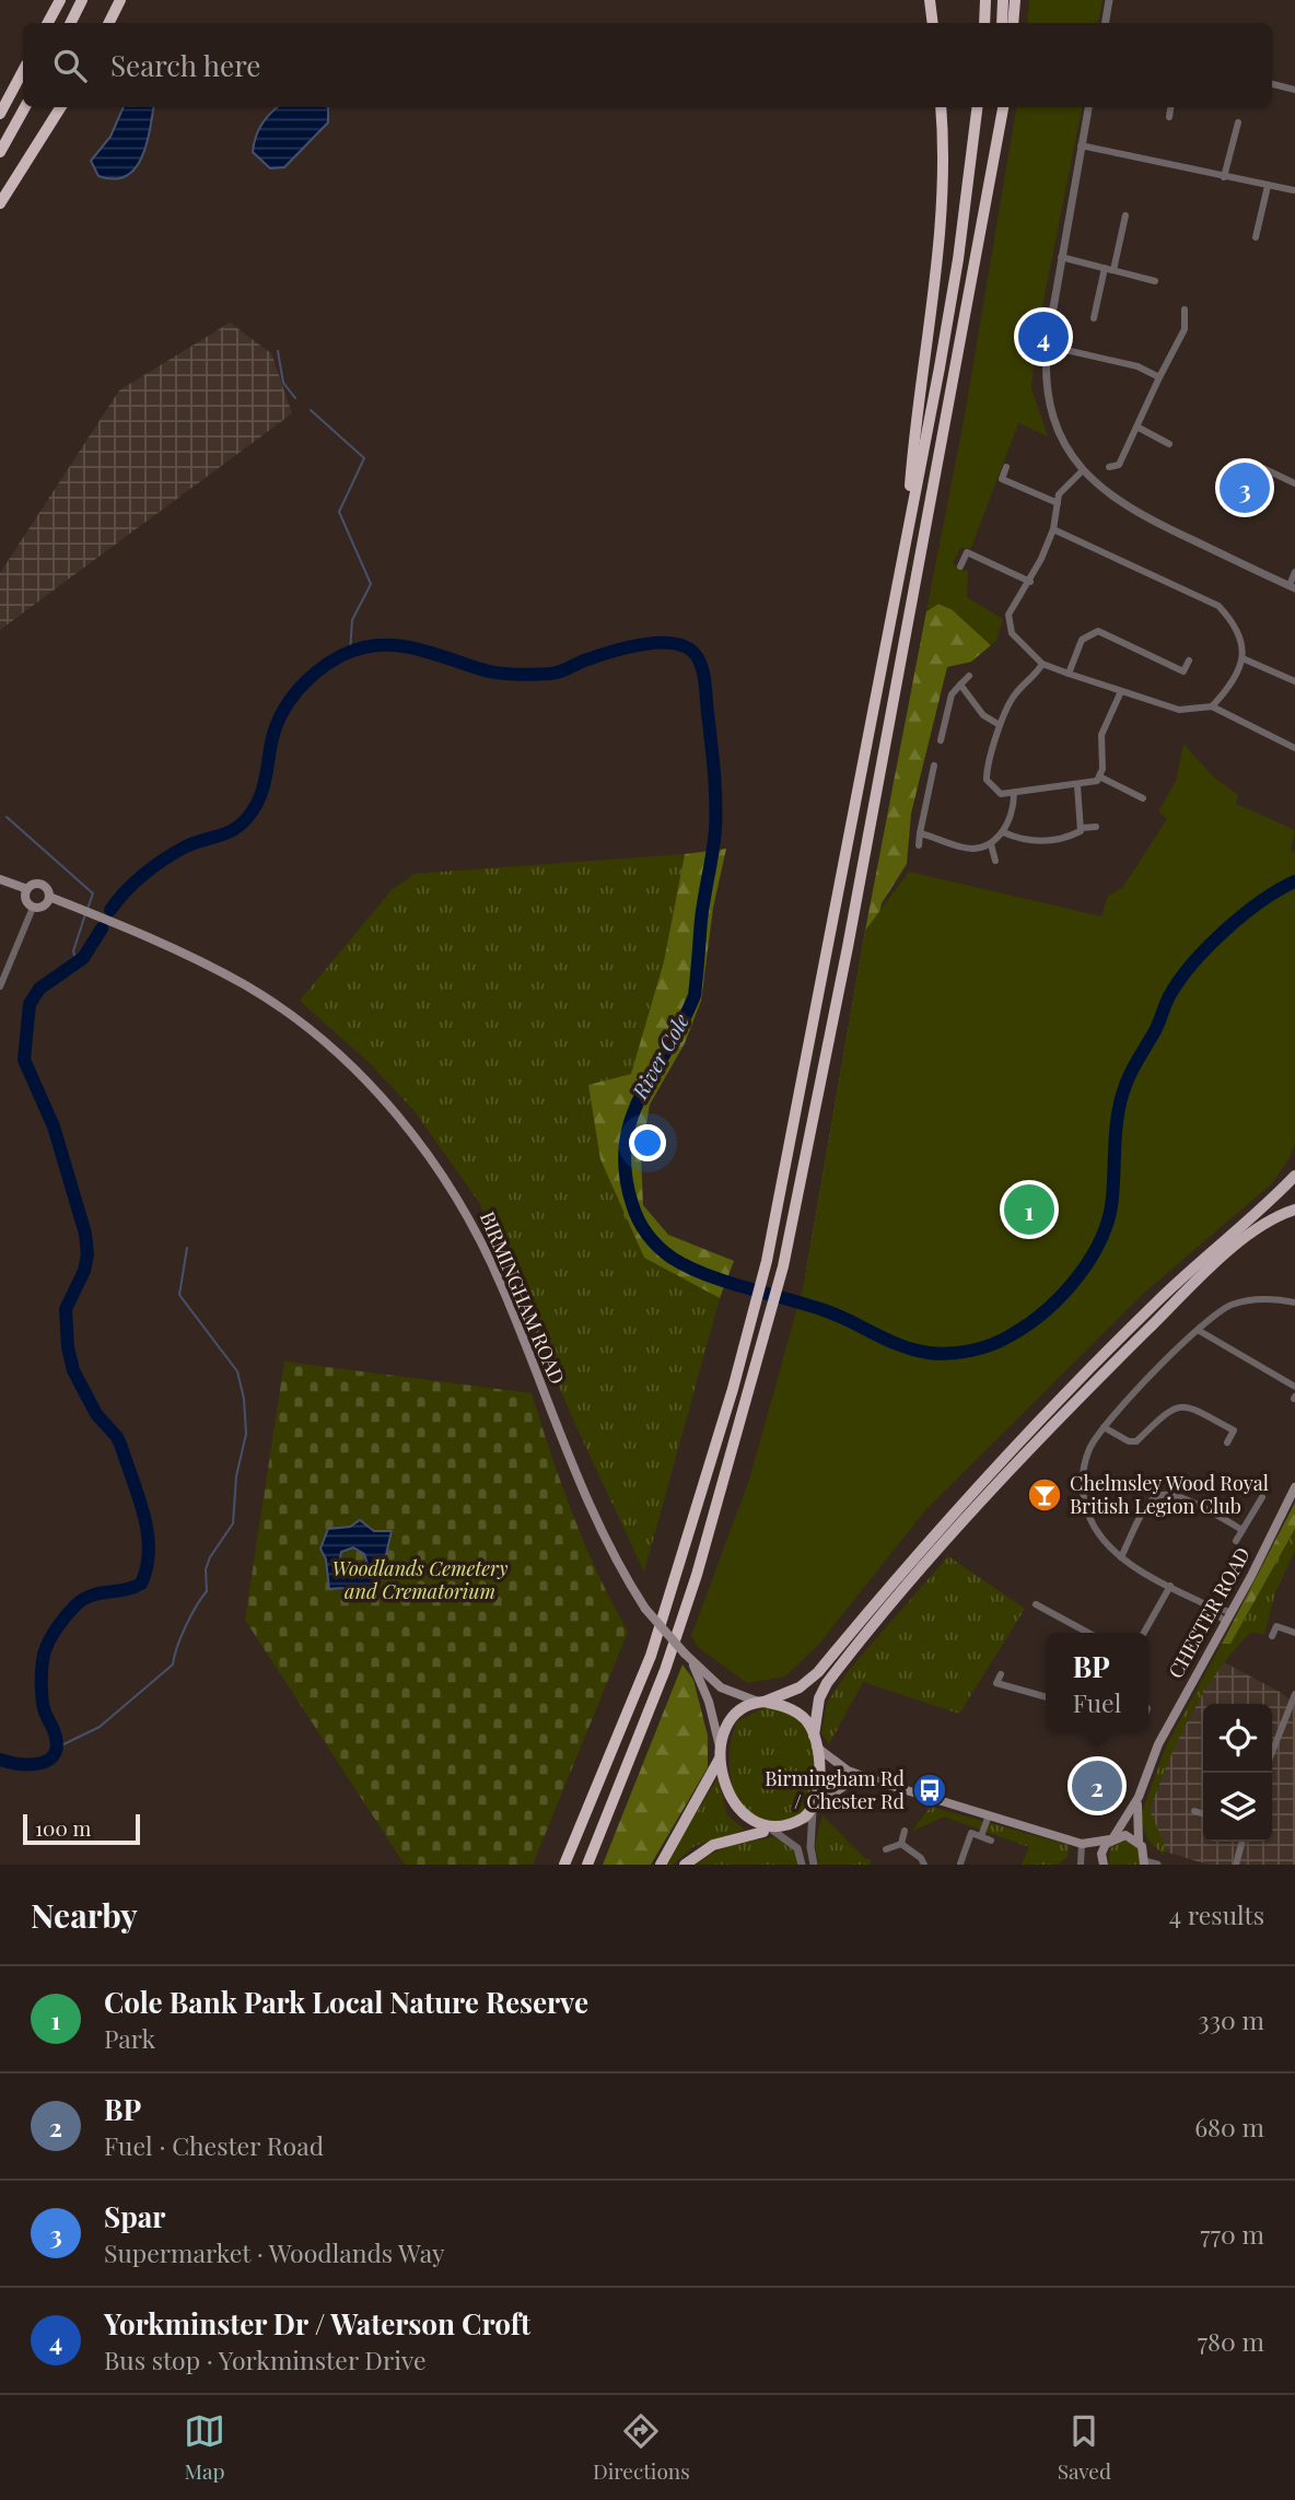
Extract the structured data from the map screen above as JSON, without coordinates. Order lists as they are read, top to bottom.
{
  "streets": {
    "main road": ["BIRMINGHAM ROAD", "CHESTER ROAD"]
  },
  "water": ["River Cole"],
  "parks": ["Woodlands Cemetery and Crematorium"],
  "places": {
    "bar": ["Chelmsley Wood Royal British Legion Club"],
    "bus stop": ["Birmingham Rd / Chester Rd"]
  },
  "scale_bar": "100 m",
  "page": {
    "search": "Search here",
    "pins": [
      "4",
      "3",
      "1",
      "2"
    ],
    "popup": ["BP", "Fuel"],
    "scale": "100 m",
    "heading": ["Nearby", "4 results"],
    "list": [
      {
        "mark": "1",
        "name": "Cole Bank Park Local Nature Reserve",
        "note": "Park",
        "value": "330 m"
      },
      {
        "mark": "2",
        "name": "BP",
        "note": "Fuel · Chester Road",
        "value": "680 m"
      },
      {
        "mark": "3",
        "name": "Spar",
        "note": "Supermarket · Woodlands Way",
        "value": "770 m"
      },
      {
        "mark": "4",
        "name": "Yorkminster Dr / Waterson Croft",
        "note": "Bus stop · Yorkminster Drive",
        "value": "780 m"
      }
    ],
    "nav": ["Map", "Directions", "Saved"]
  }
}
